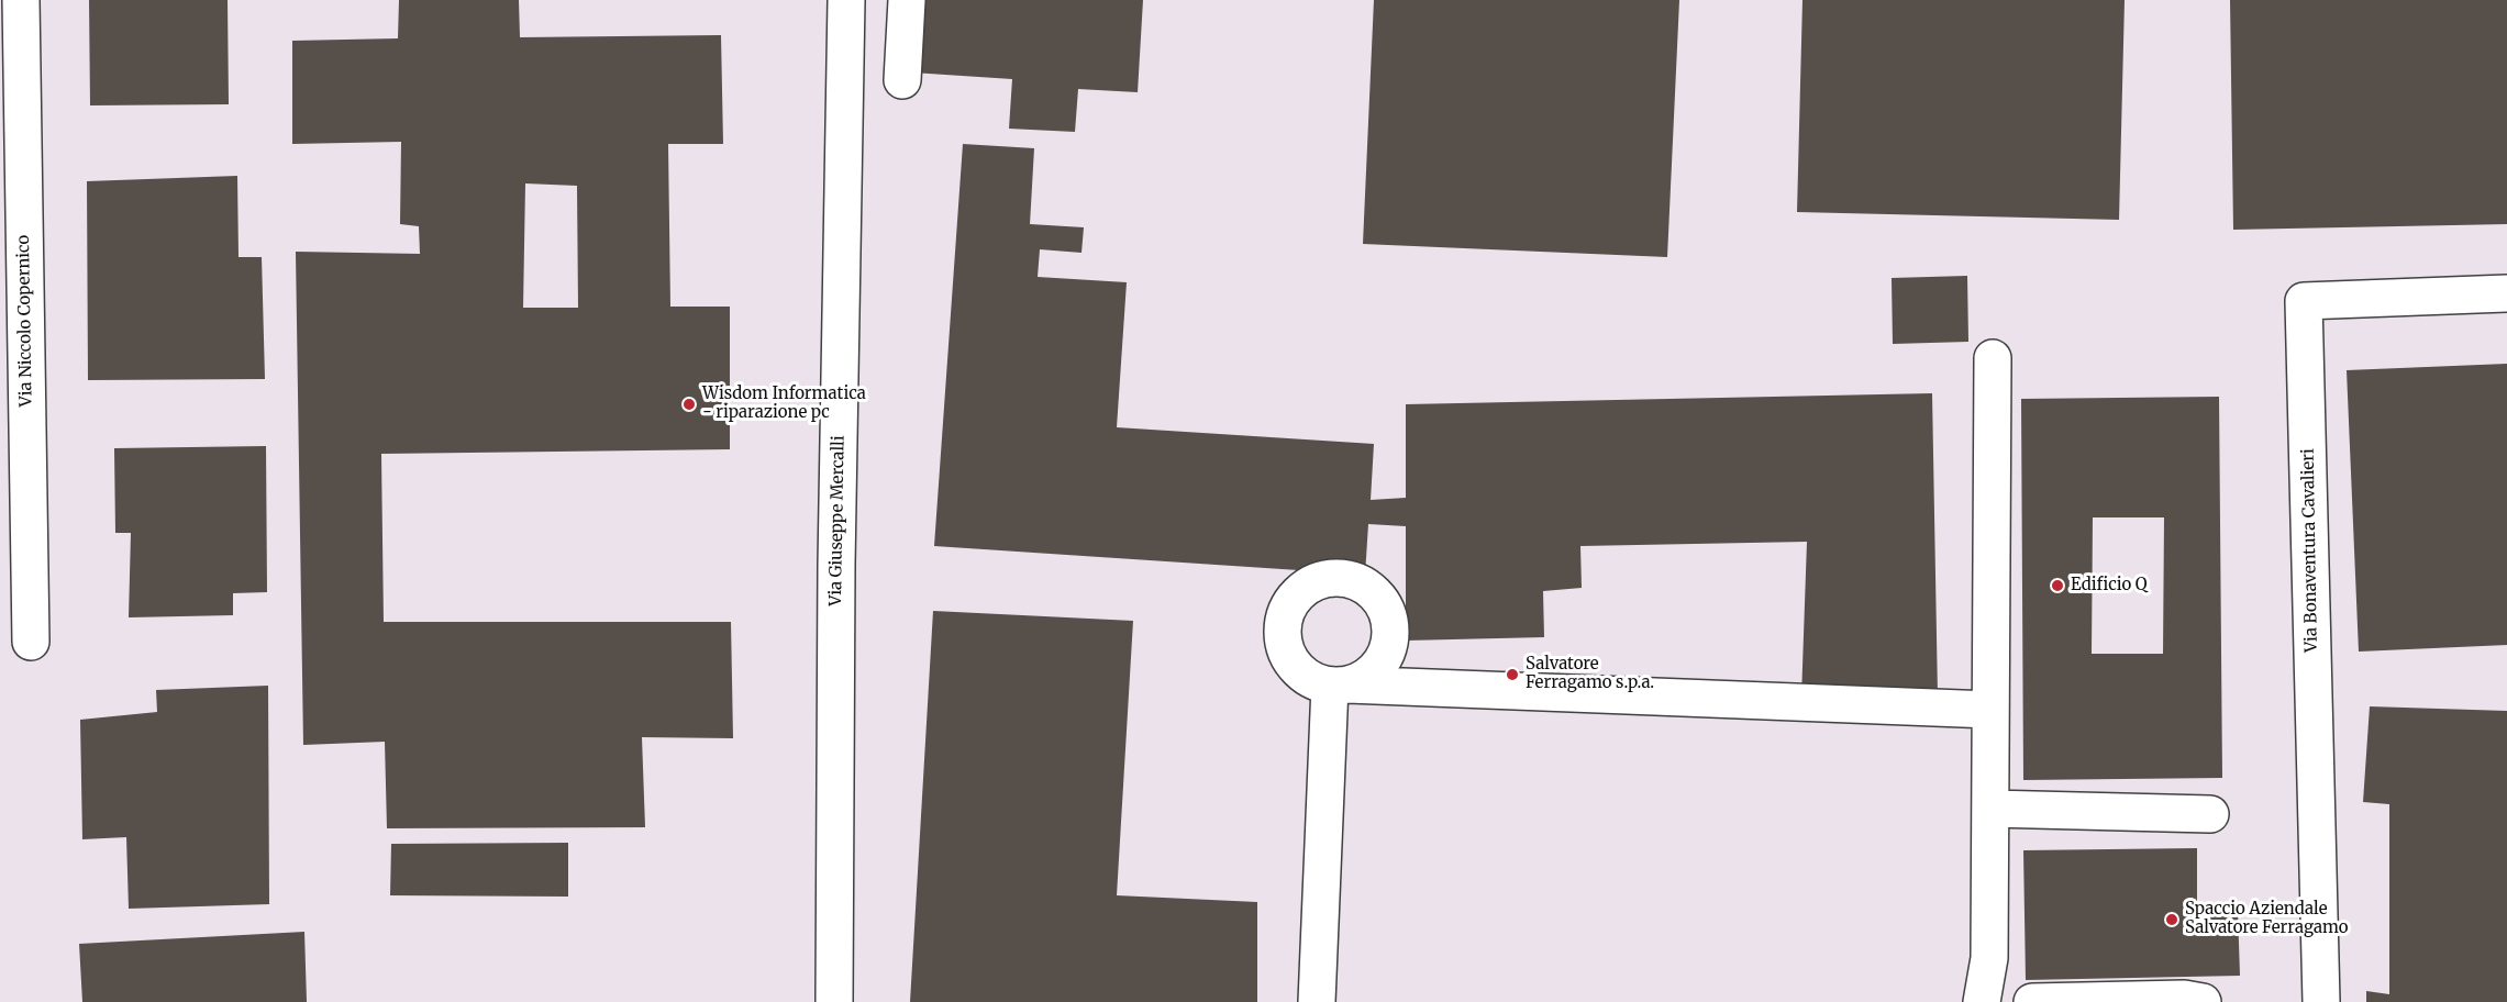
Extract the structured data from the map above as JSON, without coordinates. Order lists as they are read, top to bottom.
{
  "streets": {
    "street": ["Via Niccolo Copernico", "Via Giuseppe Mercalli", "Via Bonaventura Cavalieri"]
  },
  "places": [
    "Wisdom Informatica - riparazione pc",
    "Edificio Q",
    "Salvatore Ferragamo s.p.a.",
    "Spaccio Aziendale Salvatore Ferragamo"
  ]
}
